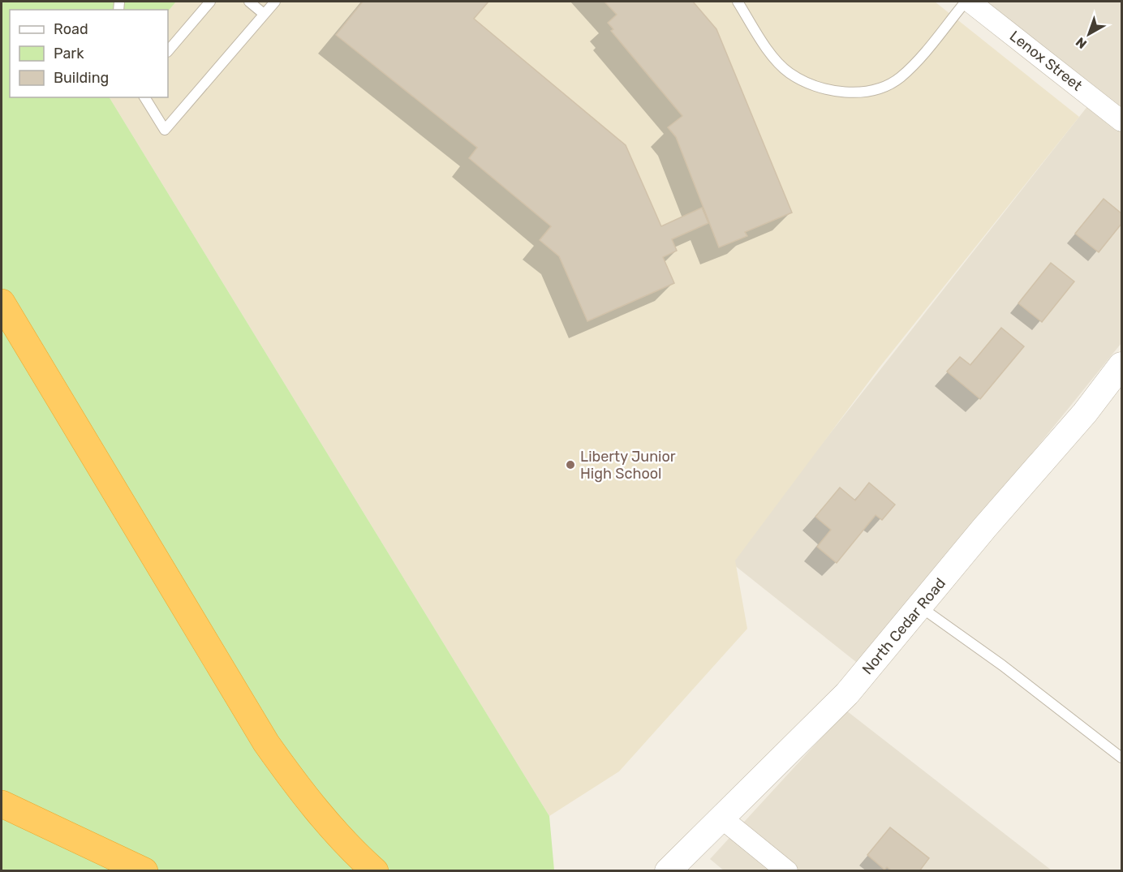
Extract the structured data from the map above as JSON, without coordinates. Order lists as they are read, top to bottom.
{
  "streets": {
    "street": ["Lenox Street", "North Cedar Road"]
  },
  "places": ["Liberty Junior High School"],
  "legend": ["Road", "Park", "Building"],
  "north": "bottom left"
}
